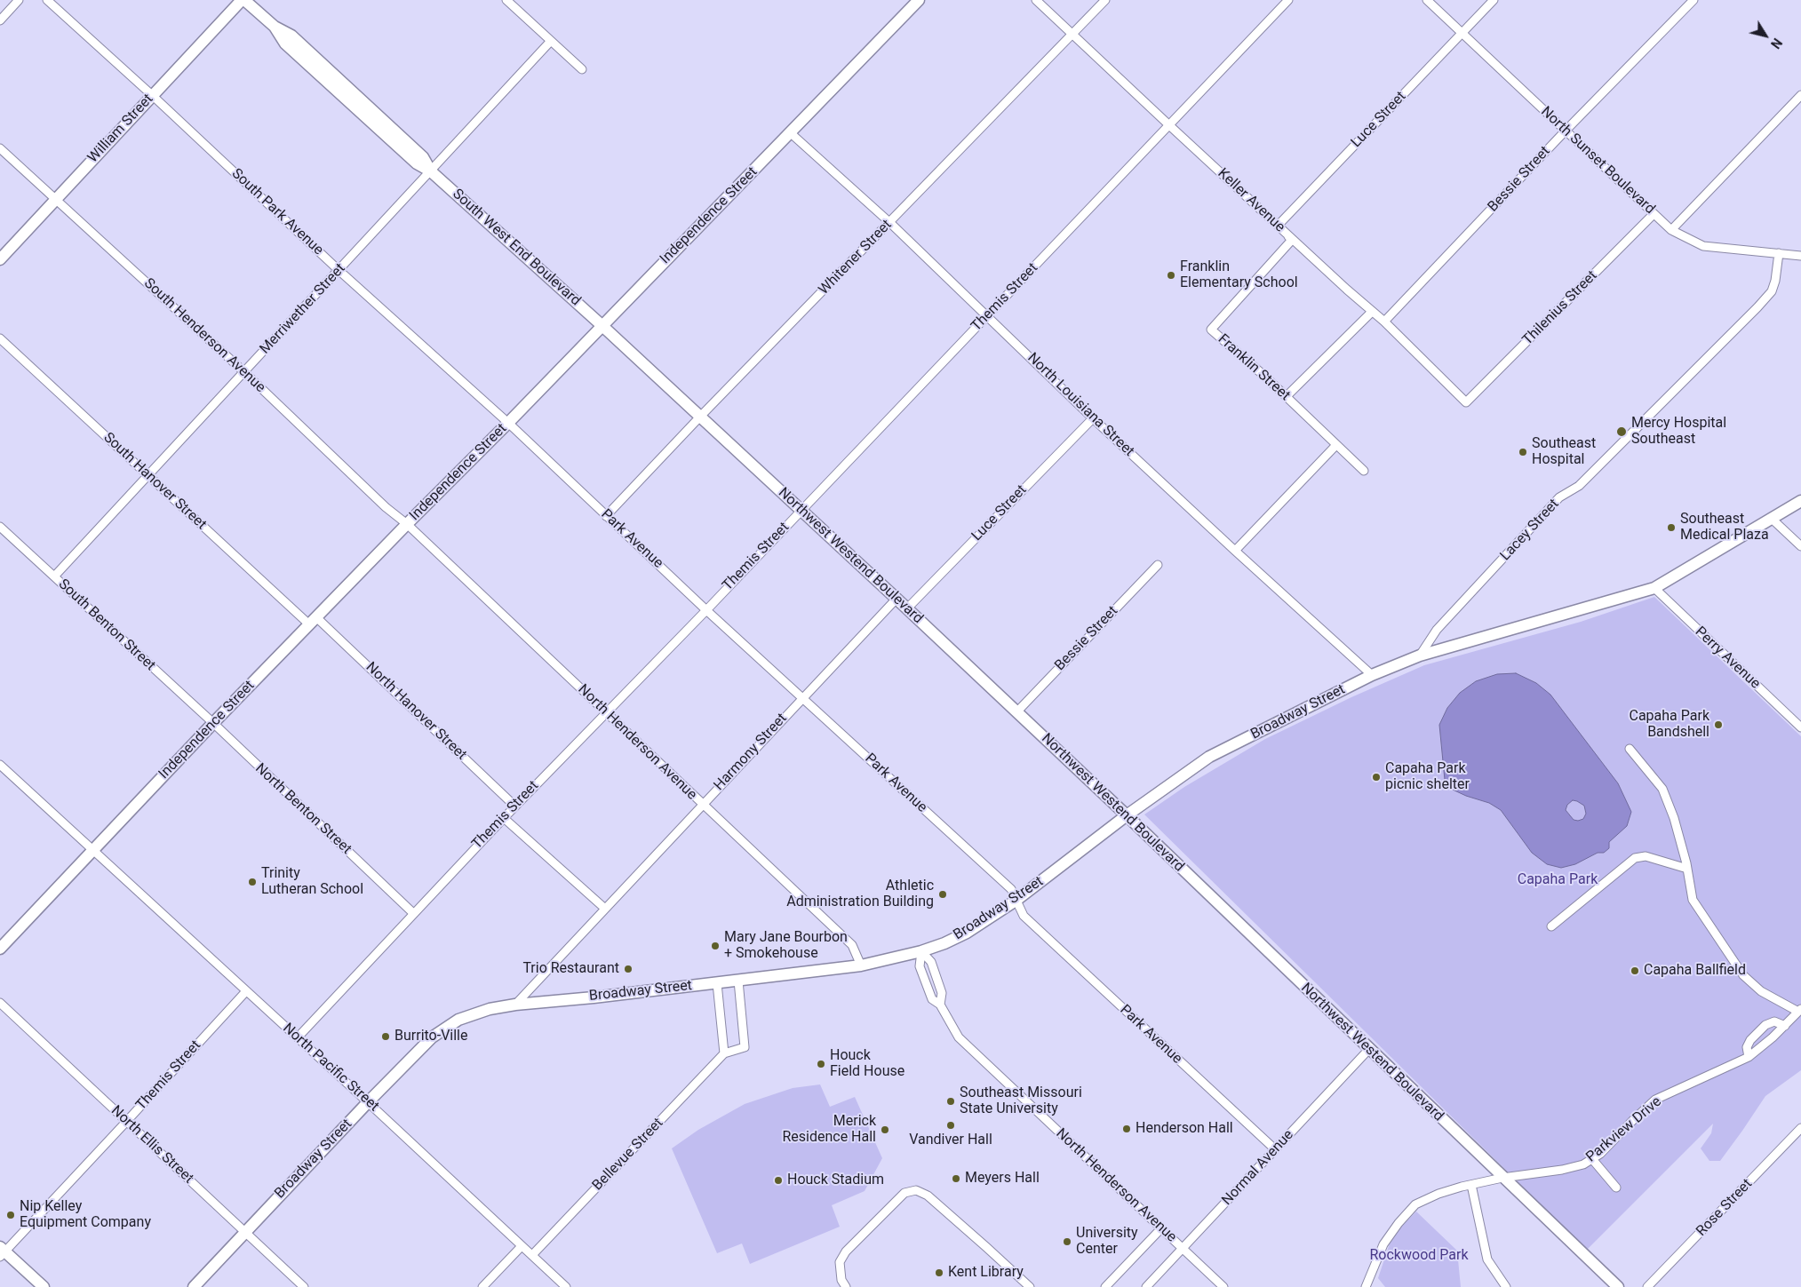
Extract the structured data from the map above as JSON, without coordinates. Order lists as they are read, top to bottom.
{
  "streets": {
    "street": [
      "Luce Street",
      "William Street",
      "North Sunset Boulevard",
      "Bessie Street",
      "Keller Avenue",
      "South Park Avenue",
      "Independence Street",
      "South West End Boulevard",
      "Whitener Street",
      "Themis Street",
      "Thilenius Street",
      "Merriwether Street",
      "South Henderson Avenue",
      "Franklin Street",
      "North Louisiana Street",
      "South Hanover Street",
      "Lacey Street",
      "Park Avenue",
      "Northwest Westend Boulevard",
      "South Benton Street",
      "Perry Avenue",
      "North Hanover Street",
      "Broadway Street",
      "North Henderson Avenue",
      "Harmony Street",
      "North Benton Street",
      "North Pacific Street",
      "Parkview Drive",
      "North Ellis Street",
      "Bellevue Street",
      "Normal Avenue",
      "Rose Street"
    ]
  },
  "crossings": [
    ["Luce Street", "North Sunset Boulevard"],
    ["Luce Street", "Keller Avenue"],
    ["Luce Street", "Franklin Street"],
    ["Luce Street", "North Louisiana Street"],
    ["Luce Street", "Northwest Westend Boulevard"],
    ["William Street", "South Park Avenue"],
    ["William Street", "South West End Boulevard"],
    ["William Street", "South Henderson Avenue"],
    ["North Sunset Boulevard", "Bessie Street"],
    ["North Sunset Boulevard", "Thilenius Street"],
    ["North Sunset Boulevard", "Lacey Street"],
    ["Bessie Street", "Keller Avenue"],
    ["Bessie Street", "Northwest Westend Boulevard"],
    ["Keller Avenue", "Whitener Street"],
    ["Keller Avenue", "Themis Street"],
    ["Keller Avenue", "Thilenius Street"],
    ["Keller Avenue", "Franklin Street"],
    ["South Park Avenue", "Independence Street"],
    ["South Park Avenue", "Merriwether Street"],
    ["South Park Avenue", "Park Avenue"],
    ["Independence Street", "South West End Boulevard"],
    ["Independence Street", "South Henderson Avenue"],
    ["Independence Street", "North Louisiana Street"],
    ["Independence Street", "South Hanover Street"],
    ["Independence Street", "Park Avenue"],
    ["Independence Street", "Northwest Westend Boulevard"],
    ["Independence Street", "South Benton Street"],
    ["Independence Street", "North Hanover Street"],
    ["Independence Street", "North Henderson Avenue"],
    ["Independence Street", "North Benton Street"],
    ["Independence Street", "North Pacific Street"],
    ["South West End Boulevard", "Merriwether Street"],
    ["South West End Boulevard", "Northwest Westend Boulevard"],
    ["Whitener Street", "North Louisiana Street"],
    ["Whitener Street", "Park Avenue"],
    ["Whitener Street", "Northwest Westend Boulevard"],
    ["Themis Street", "North Louisiana Street"],
    ["Themis Street", "Park Avenue"],
    ["Themis Street", "Northwest Westend Boulevard"],
    ["Themis Street", "North Hanover Street"],
    ["Themis Street", "North Henderson Avenue"],
    ["Themis Street", "North Benton Street"],
    ["Themis Street", "North Pacific Street"],
    ["Themis Street", "North Ellis Street"],
    ["Merriwether Street", "South Henderson Avenue"],
    ["Merriwether Street", "South Hanover Street"],
    ["Merriwether Street", "South Benton Street"],
    ["South Henderson Avenue", "North Henderson Avenue"],
    ["North Louisiana Street", "Broadway Street"],
    ["South Hanover Street", "North Hanover Street"],
    ["Lacey Street", "Broadway Street"],
    ["Park Avenue", "Broadway Street"],
    ["Park Avenue", "Harmony Street"],
    ["Park Avenue", "Normal Avenue"],
    ["Northwest Westend Boulevard", "Broadway Street"],
    ["Northwest Westend Boulevard", "Harmony Street"],
    ["Northwest Westend Boulevard", "Parkview Drive"],
    ["Northwest Westend Boulevard", "Normal Avenue"],
    ["South Benton Street", "North Benton Street"],
    ["Perry Avenue", "Broadway Street"],
    ["Broadway Street", "North Henderson Avenue"],
    ["Broadway Street", "Harmony Street"],
    ["Broadway Street", "North Pacific Street"],
    ["Broadway Street", "North Ellis Street"],
    ["North Henderson Avenue", "Harmony Street"],
    ["North Henderson Avenue", "Normal Avenue"],
    ["North Pacific Street", "Bellevue Street"]
  ],
  "parks": ["Capaha Park", "Rockwood Park"],
  "places": [
    "Franklin Elementary School",
    "Mercy Hospital Southeast",
    "Southeast Hospital",
    "Southeast Medical Plaza",
    "Capaha Park Bandshell",
    "Capaha Park picnic shelter",
    "Trinity Lutheran School",
    "Athletic Administration Building",
    "Mary Jane Bourbon + Smokehouse",
    "Trio Restaurant",
    "Capaha Ballfield",
    "Burrito-Ville",
    "Houck Field House",
    "Southeast Missouri State University",
    "Vandiver Hall",
    "Henderson Hall",
    "Merick Residence Hall",
    "Meyers Hall",
    "Houck Stadium",
    "Nip Kelley Equipment Company",
    "University Center",
    "Kent Library"
  ],
  "north": "bottom right"
}
